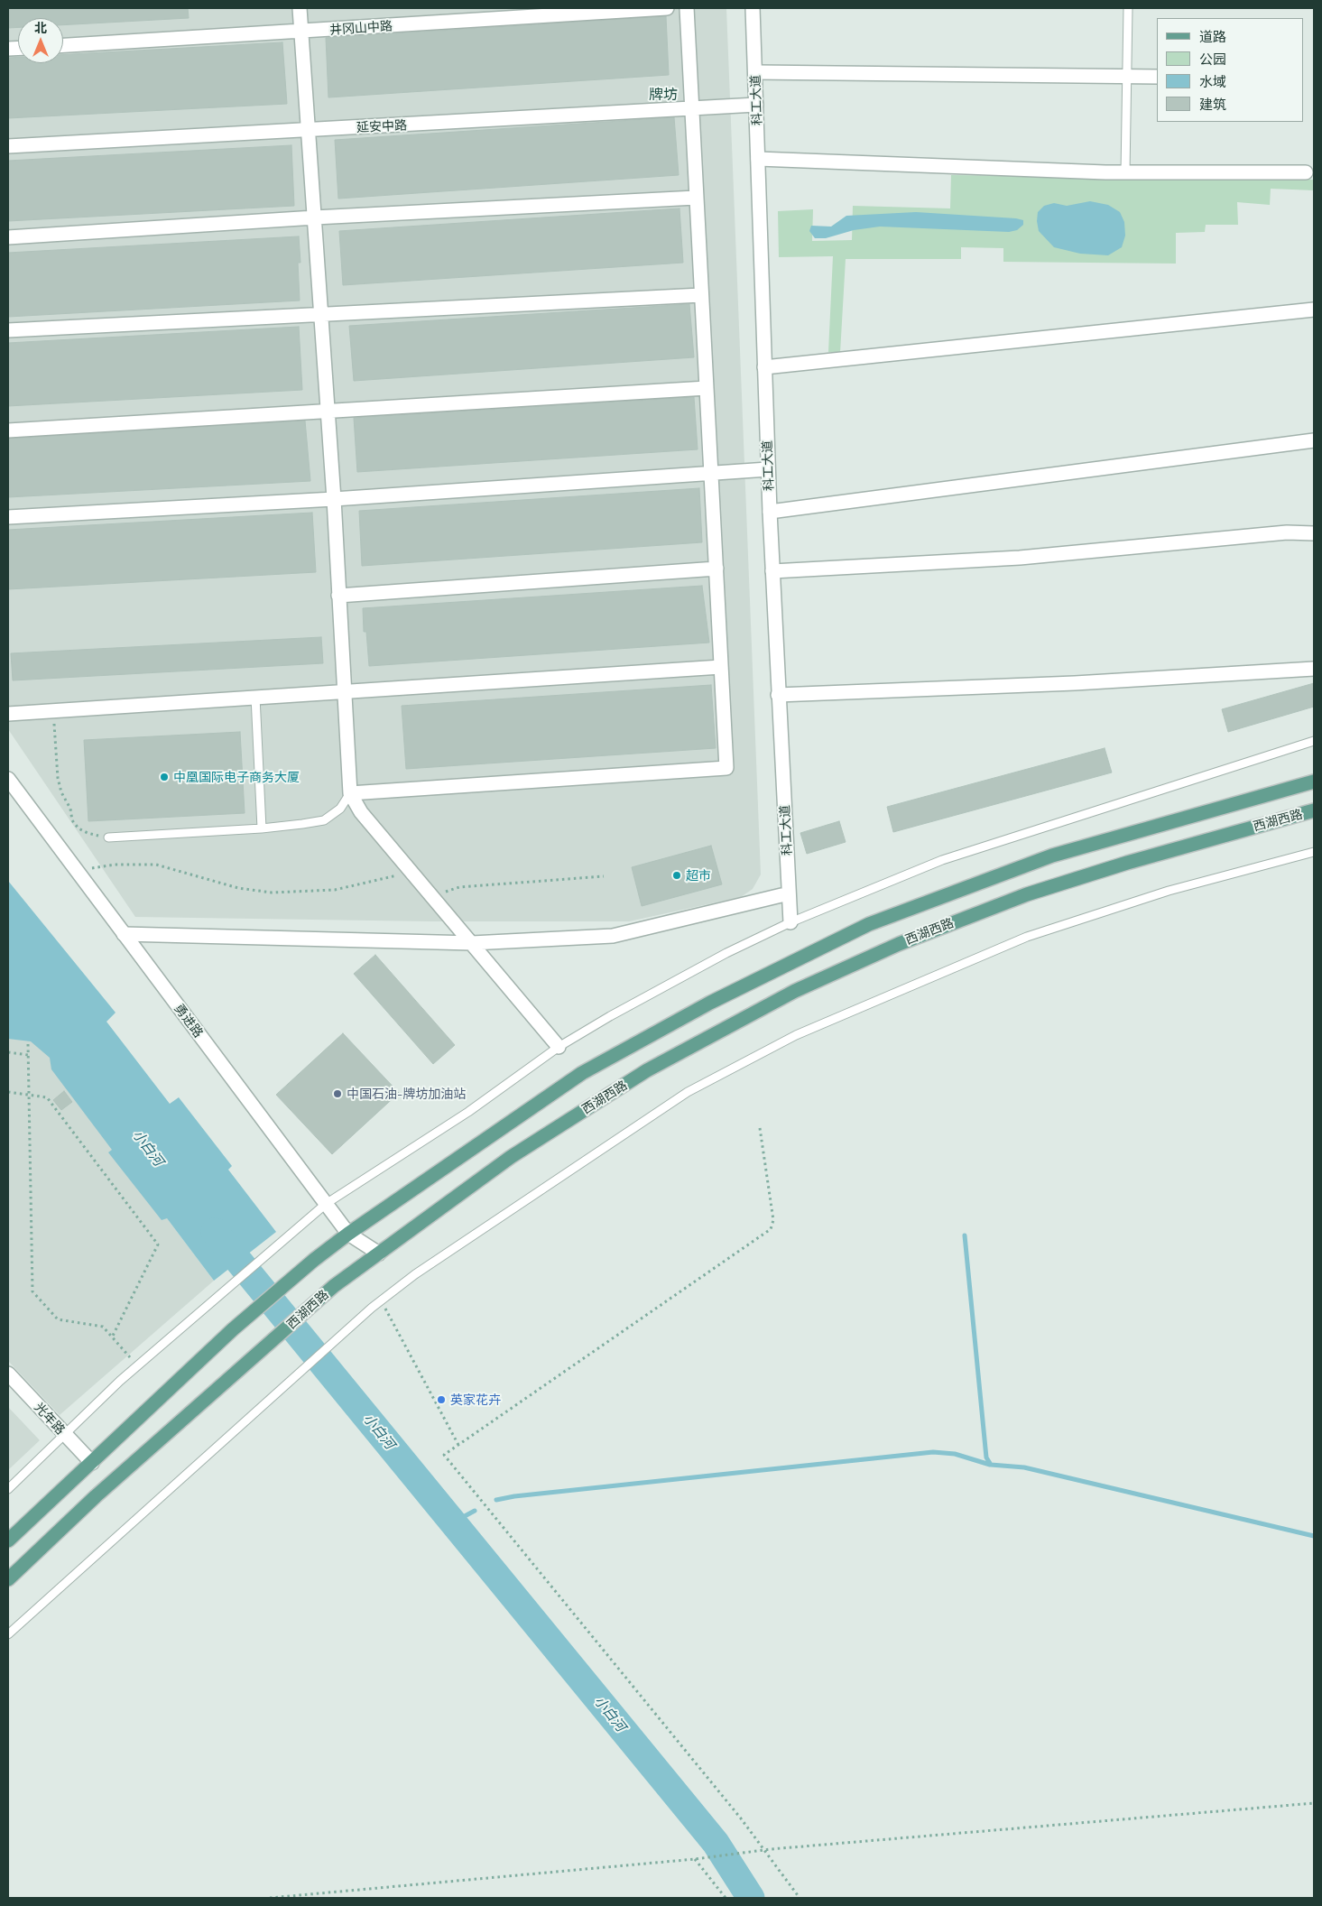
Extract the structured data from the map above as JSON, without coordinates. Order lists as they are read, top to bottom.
{
  "streets": {
    "main road": ["西湖西路"],
    "street": [
      "井冈山中路",
      "科工大道",
      "延安中路",
      "勇进路",
      "光年路"
    ]
  },
  "crossings": [
    ["科工大道", "延安中路"],
    ["西湖西路", "勇进路"]
  ],
  "districts": ["牌坊"],
  "water": ["小白河"],
  "places": [
    "中凰国际电子商务大厦",
    "超市",
    "中国石油-牌坊加油站",
    "英家花卉"
  ],
  "legend": [
    "道路",
    "公园",
    "水域",
    "建筑"
  ],
  "north": "top"
}
